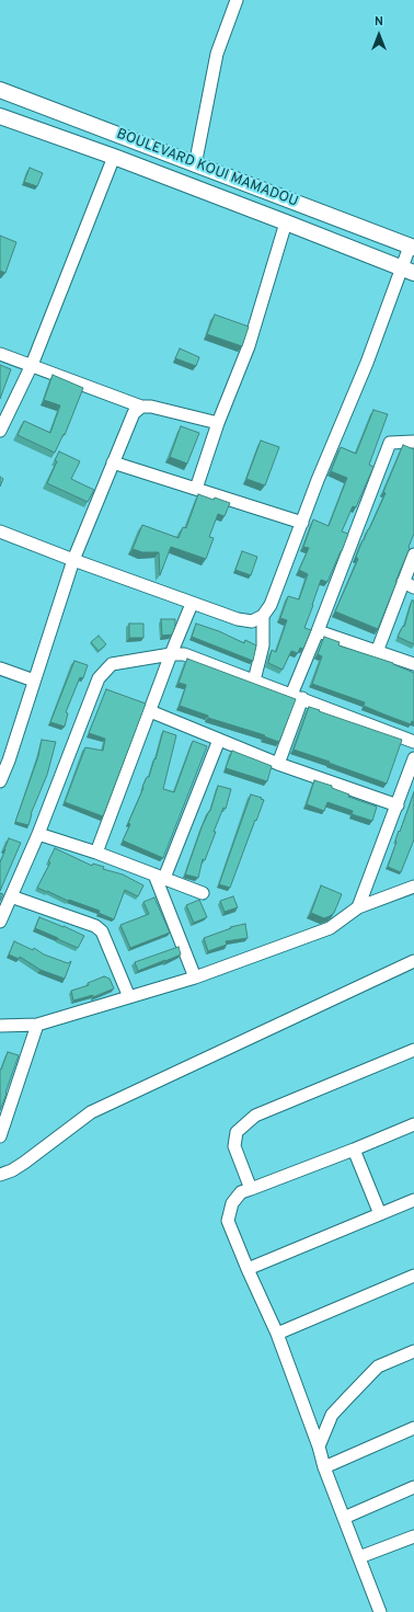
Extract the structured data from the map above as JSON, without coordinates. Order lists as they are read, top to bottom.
{
  "streets": {
    "main road": ["BOULEVARD KOUI MAMADOU"]
  },
  "north": "top"
}
